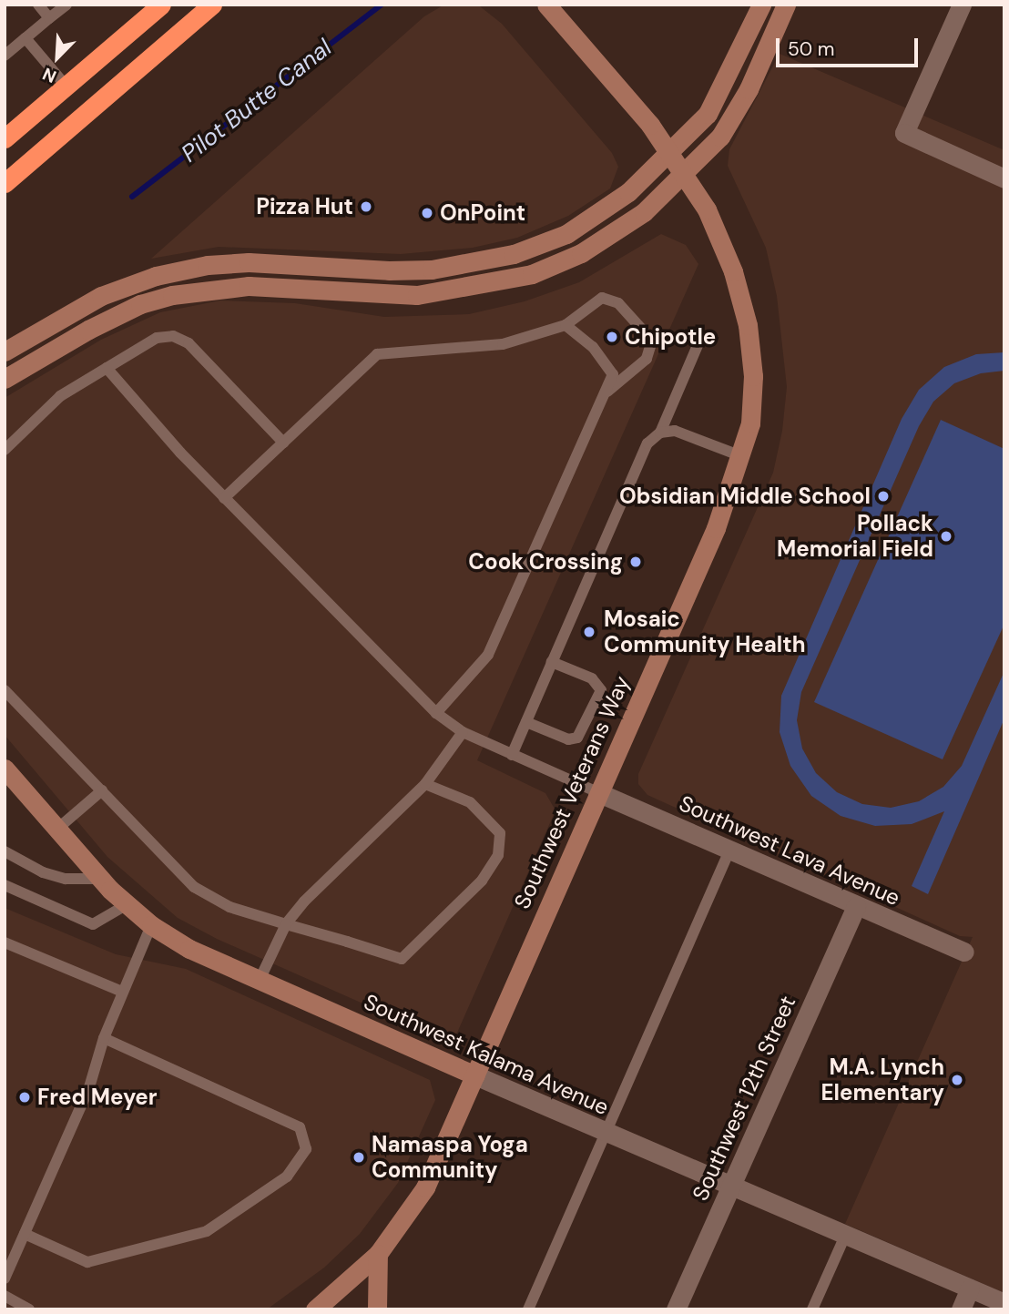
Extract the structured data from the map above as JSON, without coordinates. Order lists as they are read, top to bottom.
{
  "streets": {
    "main road": ["Southwest Veterans Way", "Southwest Kalama Avenue"],
    "street": ["Southwest Lava Avenue", "Southwest 12th Street"]
  },
  "crossings": [
    ["Southwest Veterans Way", "Southwest Lava Avenue"],
    ["Southwest Veterans Way", "Southwest Kalama Avenue"],
    ["Southwest Lava Avenue", "Southwest 12th Street"],
    ["Southwest Kalama Avenue", "Southwest 12th Street"]
  ],
  "water": ["Pilot Butte Canal"],
  "places": [
    "Pizza Hut",
    "OnPoint",
    "Chipotle",
    "Obsidian Middle School",
    "Pollack Memorial Field",
    "Cook Crossing",
    "Mosaic Community Health",
    "M.A. Lynch Elementary",
    "Fred Meyer",
    "Namaspa Yoga Community"
  ],
  "scale_bar": "50 m",
  "north": "bottom left"
}
